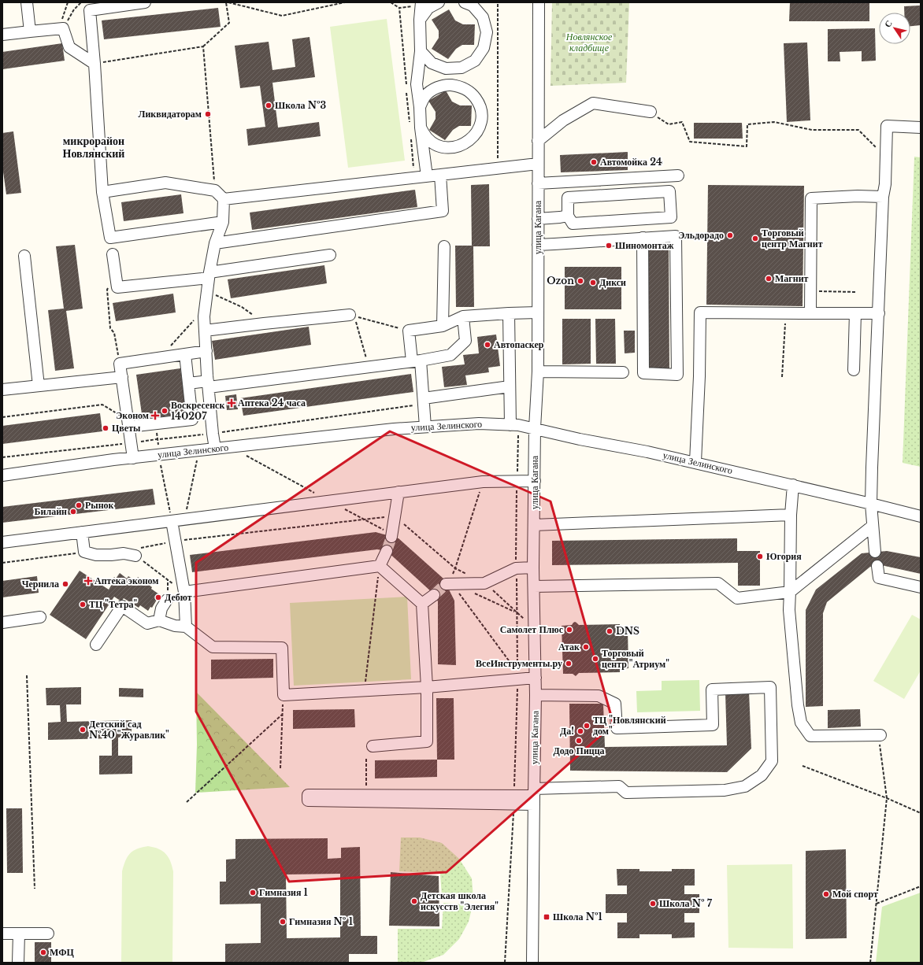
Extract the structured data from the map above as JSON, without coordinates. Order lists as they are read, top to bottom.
{
  "streets": {
    "street": ["улица Кагана", "улица Зелинского"]
  },
  "crossings": [
    ["улица Кагана", "улица Зелинского"]
  ],
  "districts": ["микрорайон Новлянский"],
  "parks": ["Новлянское кладбище"],
  "places": {
    "other": [
      "Школа №3",
      "Ликвидаторам",
      "Автомойка 24",
      "Эльдорадо",
      "Торговый центр Магнит",
      "Шиномонтаж",
      "Магнит",
      "Ozon",
      "Дикси",
      "Автопаскер",
      "Воскресенск 140207",
      "Цветы",
      "Рынок",
      "Билайн",
      "Югория",
      "Чернила",
      "Дебют",
      "ТЦ \"Тетра\"",
      "Самолет Плюс",
      "DNS",
      "Атак",
      "Торговый центр \"Атриум\"",
      "ВсеИнструменты.ру",
      "ТЦ \"Новлянский дом\"",
      "Детский сад №40 \"Журавлик\"",
      "Да!",
      "Додо Пицца",
      "Гимназия 1",
      "Мой спорт",
      "Детская школа искусств \"Элегия\"",
      "Школа № 7",
      "Гимназия № 1",
      "МФЦ"
    ],
    "health": ["Аптека 24 часа", "Эконом", "Аптека эконом"],
    "transit": ["Школа №1"]
  },
  "north": "top left"
}
